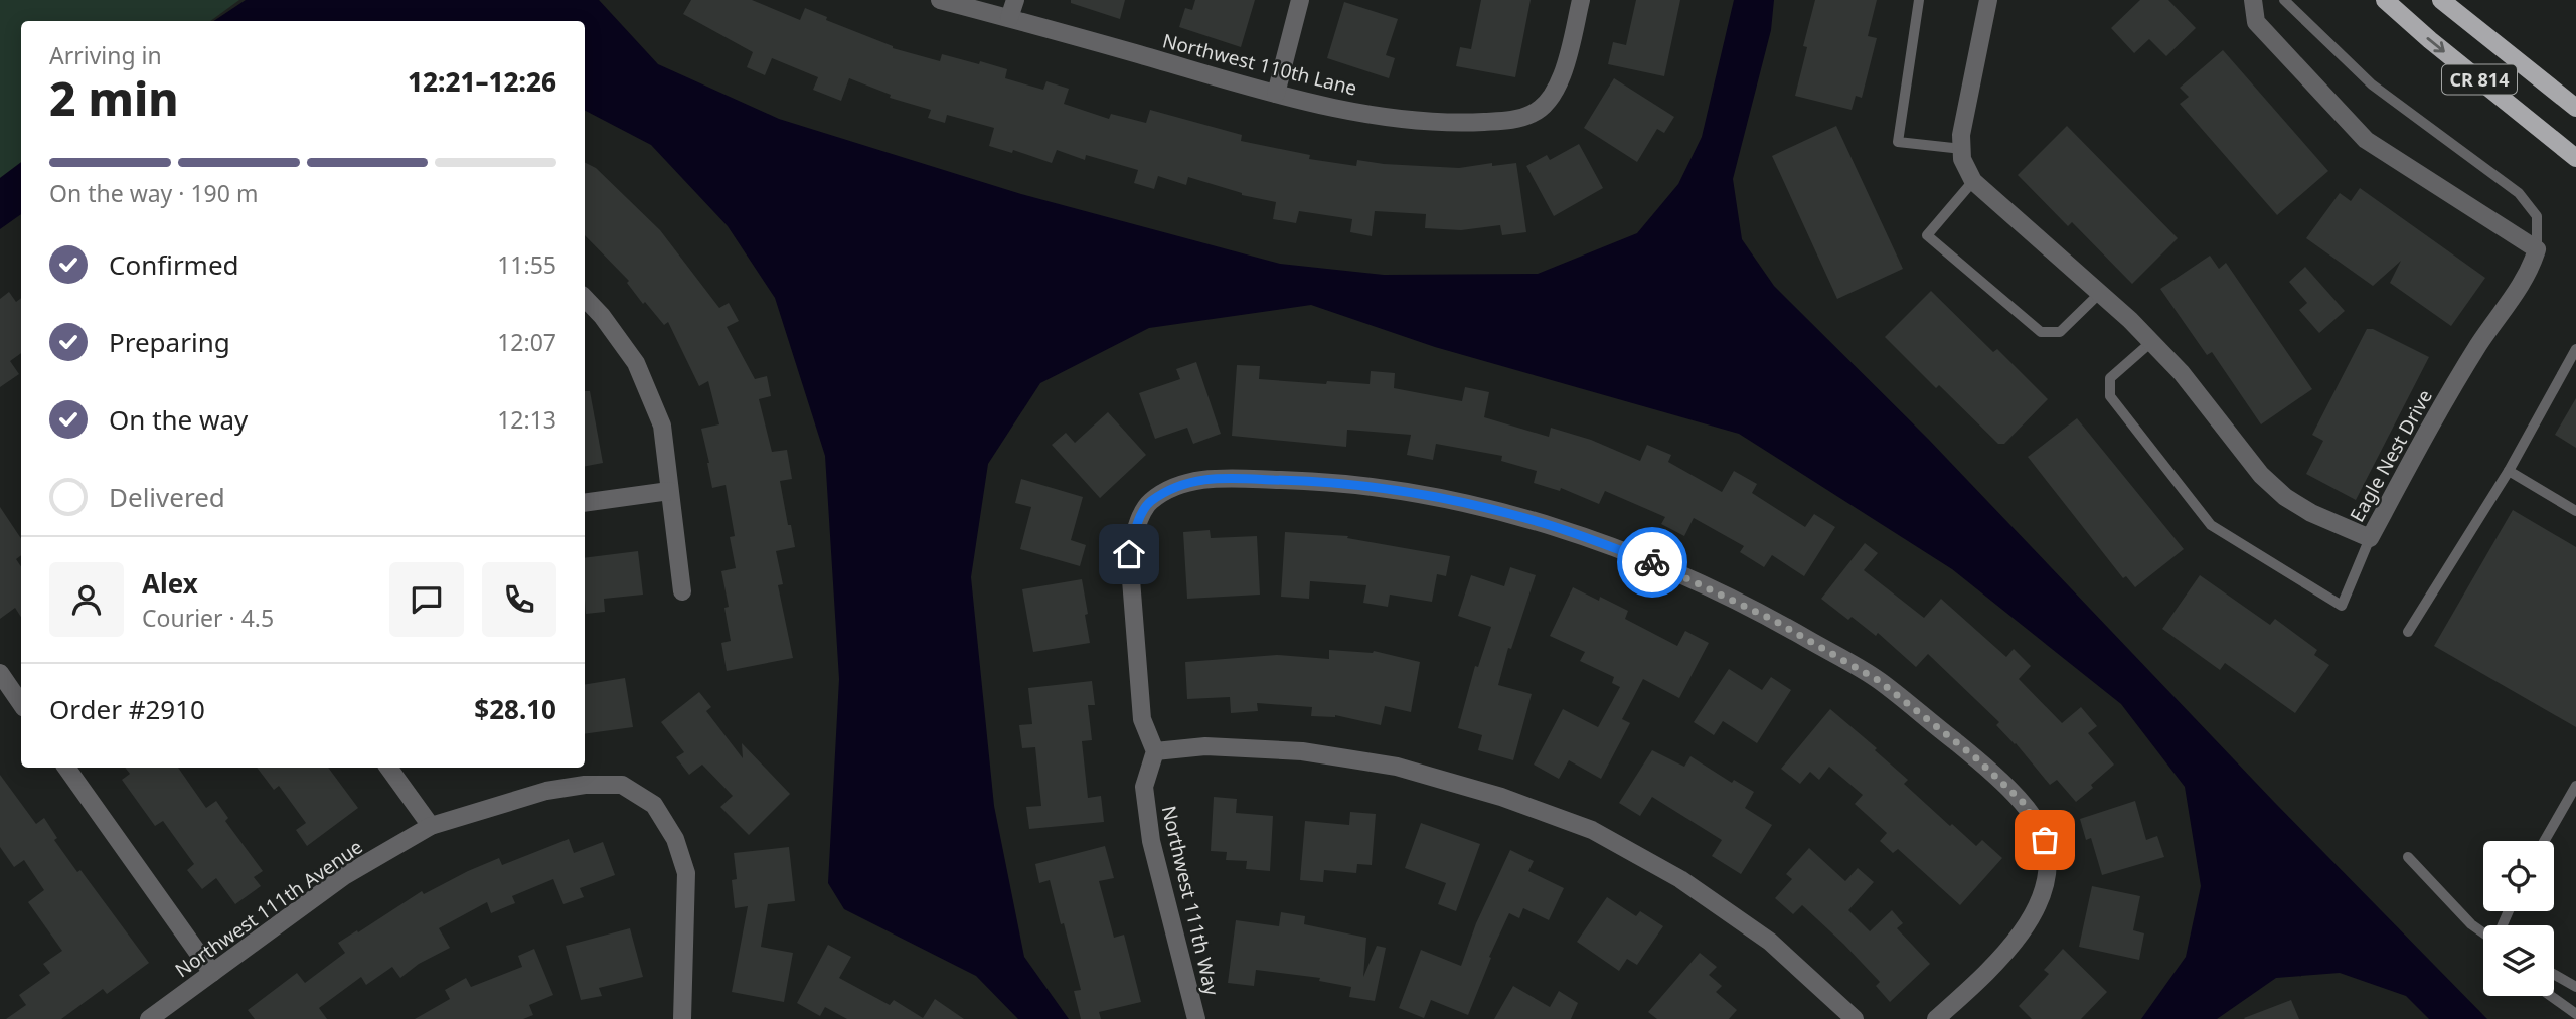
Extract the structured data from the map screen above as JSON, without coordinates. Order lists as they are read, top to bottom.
{
  "streets": {
    "main road": ["CR 814"],
    "street": [
      "Northwest 110th Lane",
      "Eagle Nest Drive",
      "Northwest 111th Way",
      "Northwest 111th Avenue"
    ]
  },
  "page": {
    "heading": ["2 min", "Arriving in", "12:21–12:26"],
    "panel": [
      "Alex",
      "Courier · 4.5",
      "Order #2910",
      "$28.10"
    ],
    "bar": "On the way · 190 m",
    "list": [
      ["Confirmed", "11:55"],
      ["Preparing", "12:07"],
      ["On the way", "12:13"],
      "Delivered"
    ]
  }
}
